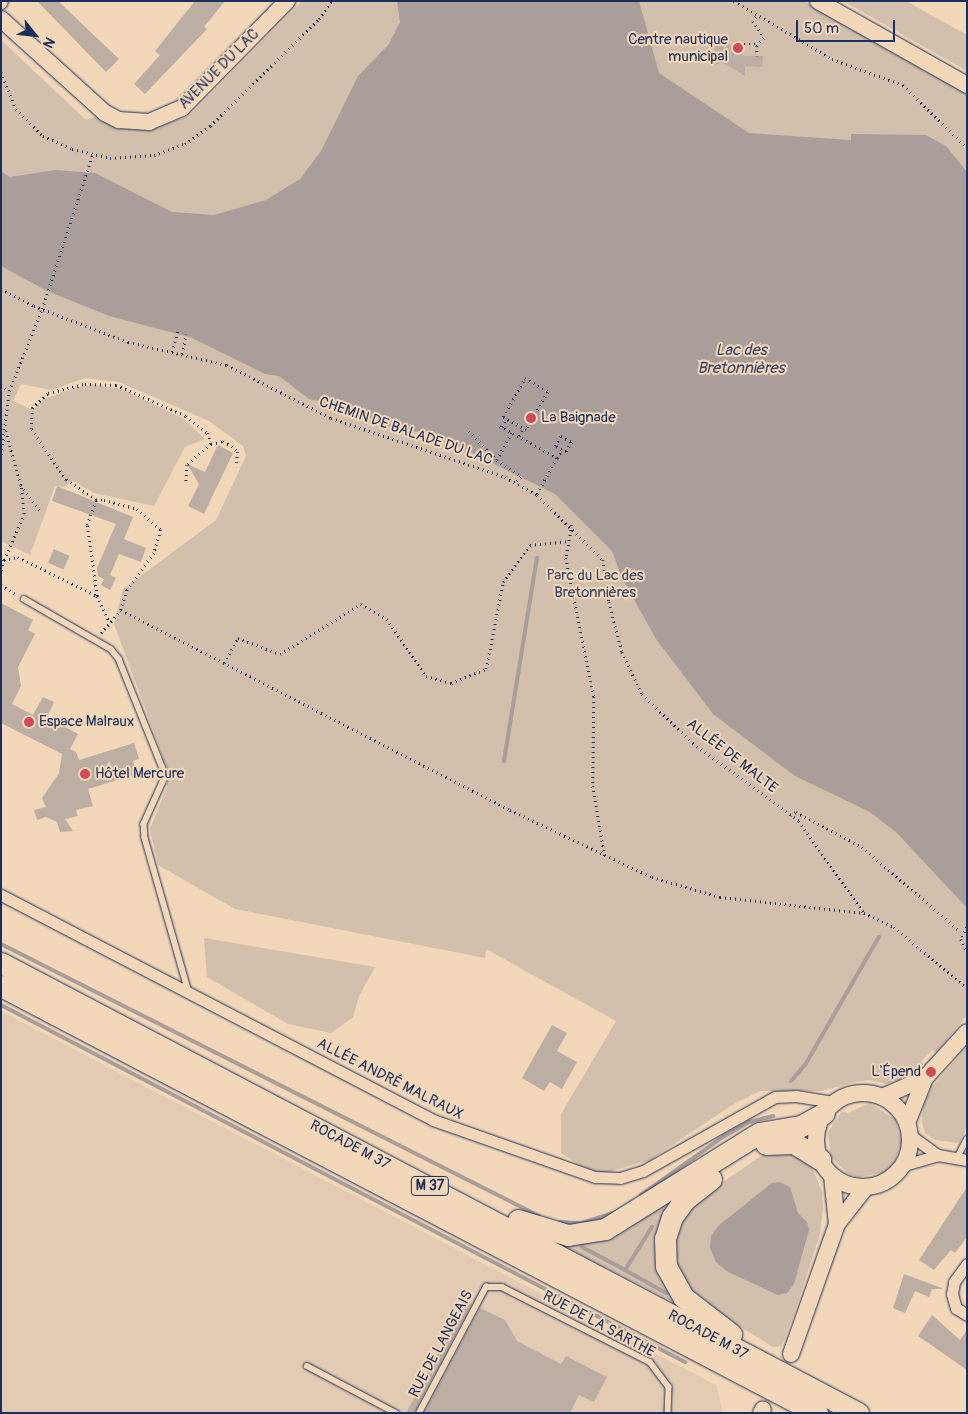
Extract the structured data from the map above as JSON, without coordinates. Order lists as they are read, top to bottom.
{
  "streets": {
    "highway": ["ROCADE M 37", "M 37"],
    "street": ["AVENUE DU LAC", "ALLÉE ANDRÉ MALRAUX"],
    "lane": ["RUE DE LA SARTHE", "RUE DE LANGEAIS"],
    "path": ["CHEMIN DE BALADE DU LAC", "ALLÉE DE MALTE"]
  },
  "crossings": [
    ["CHEMIN DE BALADE DU LAC", "ALLÉE DE MALTE"],
    ["ALLÉE ANDRÉ MALRAUX", "M 37"],
    ["ROCADE M 37", "M 37"],
    ["RUE DE LA SARTHE", "RUE DE LANGEAIS"]
  ],
  "water": ["Lac des Bretonnières"],
  "parks": ["Parc du Lac des Bretonnières"],
  "places": [
    "Centre nautique municipal",
    "La Baignade",
    "Espace Malraux",
    "Hôtel Mercure",
    "L'Épend"
  ],
  "scale_bar": "50 m",
  "north": "bottom right"
}
